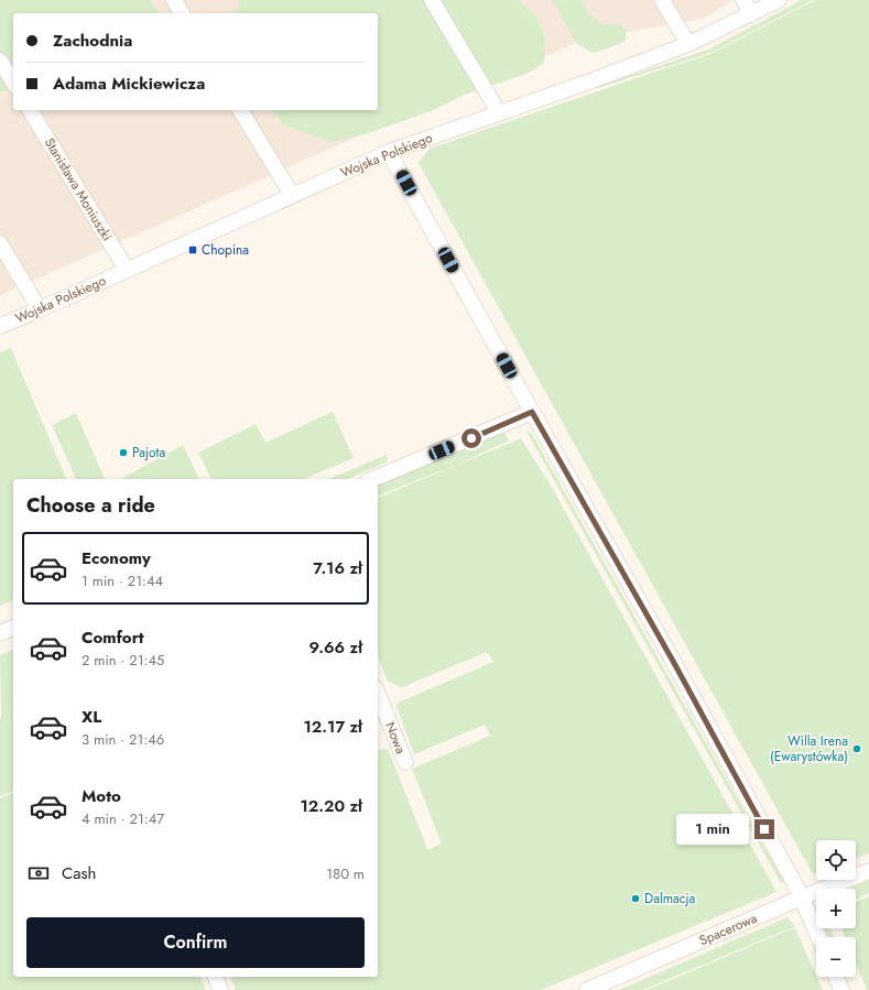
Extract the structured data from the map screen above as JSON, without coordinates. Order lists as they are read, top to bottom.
{
  "streets": {
    "street": [
      "Wojska Polskiego",
      "Stanisława Moniuszki",
      "Nowa",
      "Spacerowa"
    ]
  },
  "crossings": [
    ["Wojska Polskiego", "Stanisława Moniuszki"]
  ],
  "places": {
    "transit": ["Chopina"],
    "other": ["Pajota", "Willa Irena (Ewarystówka)", "Dalmacja"]
  },
  "page": {
    "banner": ["Zachodnia", "Adama Mickiewicza"],
    "heading": "Choose a ride",
    "list": [
      {
        "name": "Economy",
        "note": "1 min · 21:44",
        "value": "7.16 zł"
      },
      {
        "name": "Comfort",
        "note": "2 min · 21:45",
        "value": "9.66 zł"
      },
      {
        "name": "XL",
        "note": "3 min · 21:46",
        "value": "12.17 zł"
      },
      {
        "name": "Moto",
        "note": "4 min · 21:47",
        "value": "12.20 zł"
      }
    ],
    "bubble": "1 min",
    "map_buttons": ["+", "−"],
    "pay": ["Cash", "180 m"],
    "buttons": "Confirm"
  }
}
